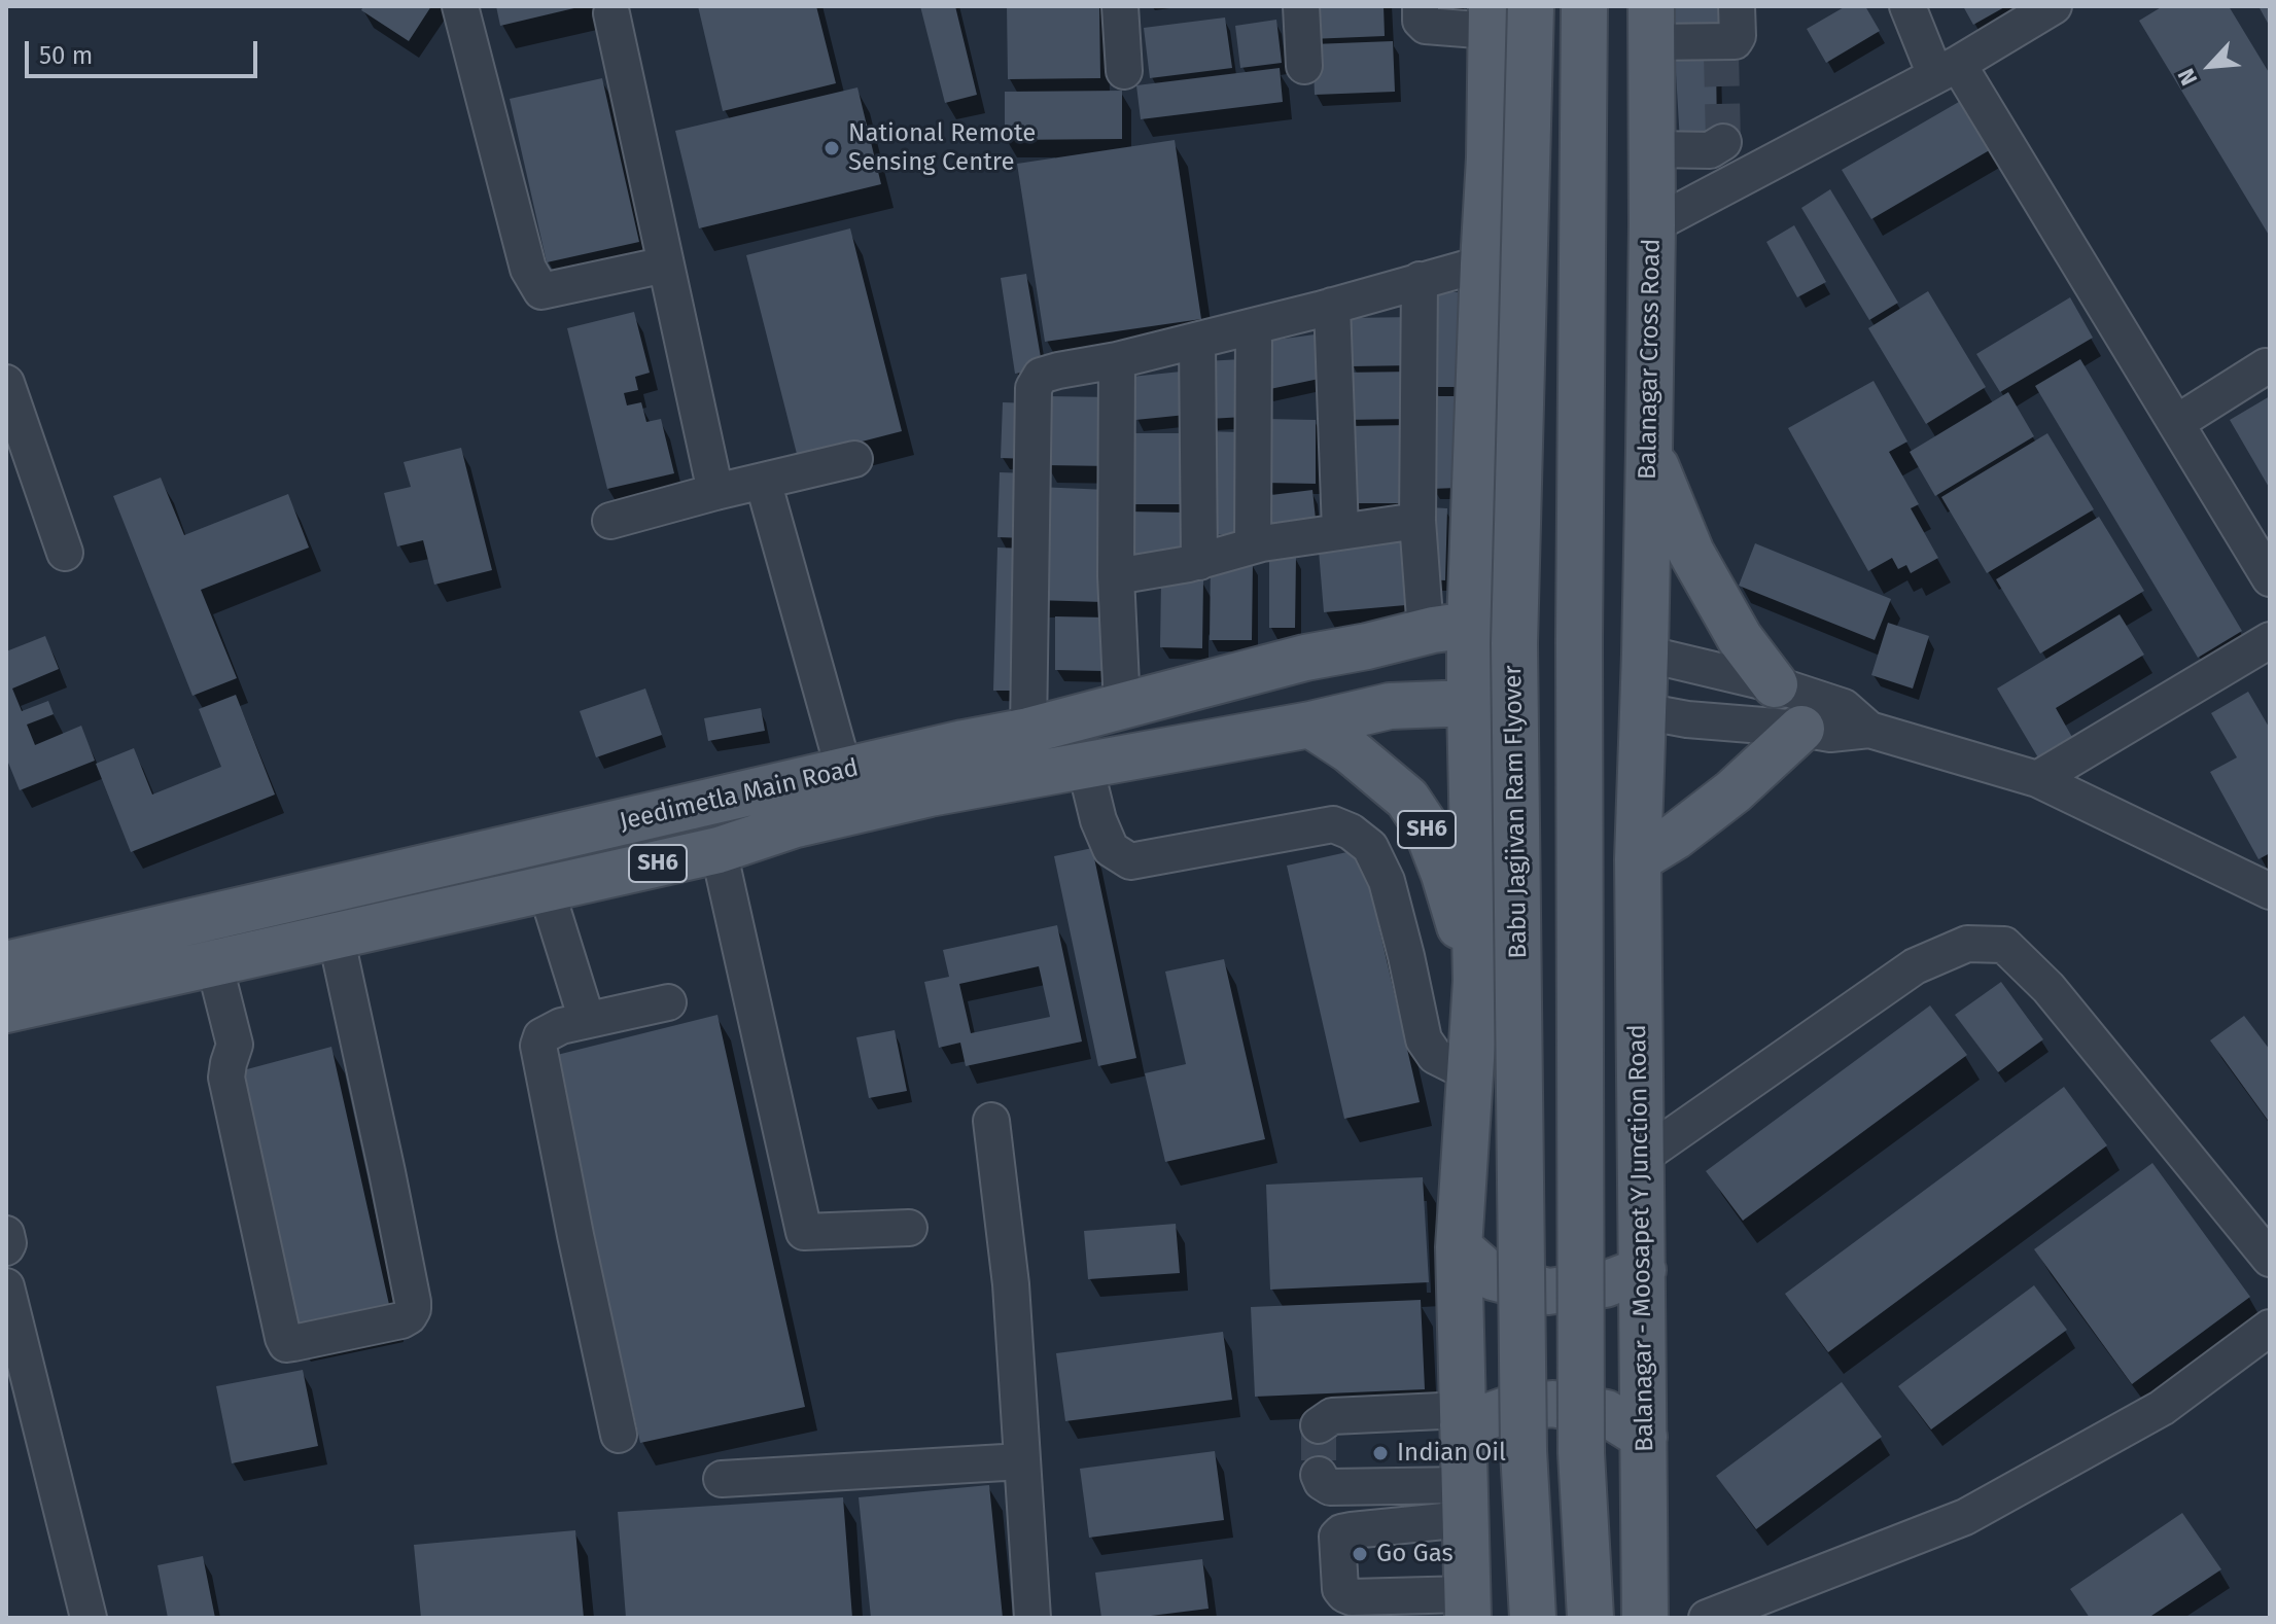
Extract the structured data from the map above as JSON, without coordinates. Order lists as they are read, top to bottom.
{
  "streets": {
    "main road": [
      "Balanagar Cross Road",
      "Jeedimetla Main Road",
      "Babu Jagjivan Ram Flyover",
      "SH6",
      "Balanagar - Moosapet Y Junction Road"
    ]
  },
  "crossings": [
    ["Balanagar Cross Road", "Balanagar - Moosapet Y Junction Road"],
    ["Jeedimetla Main Road", "SH6"]
  ],
  "places": ["National Remote Sensing Centre", "Indian Oil", "Go Gas"],
  "scale_bar": "50 m",
  "north": "bottom left"
}
